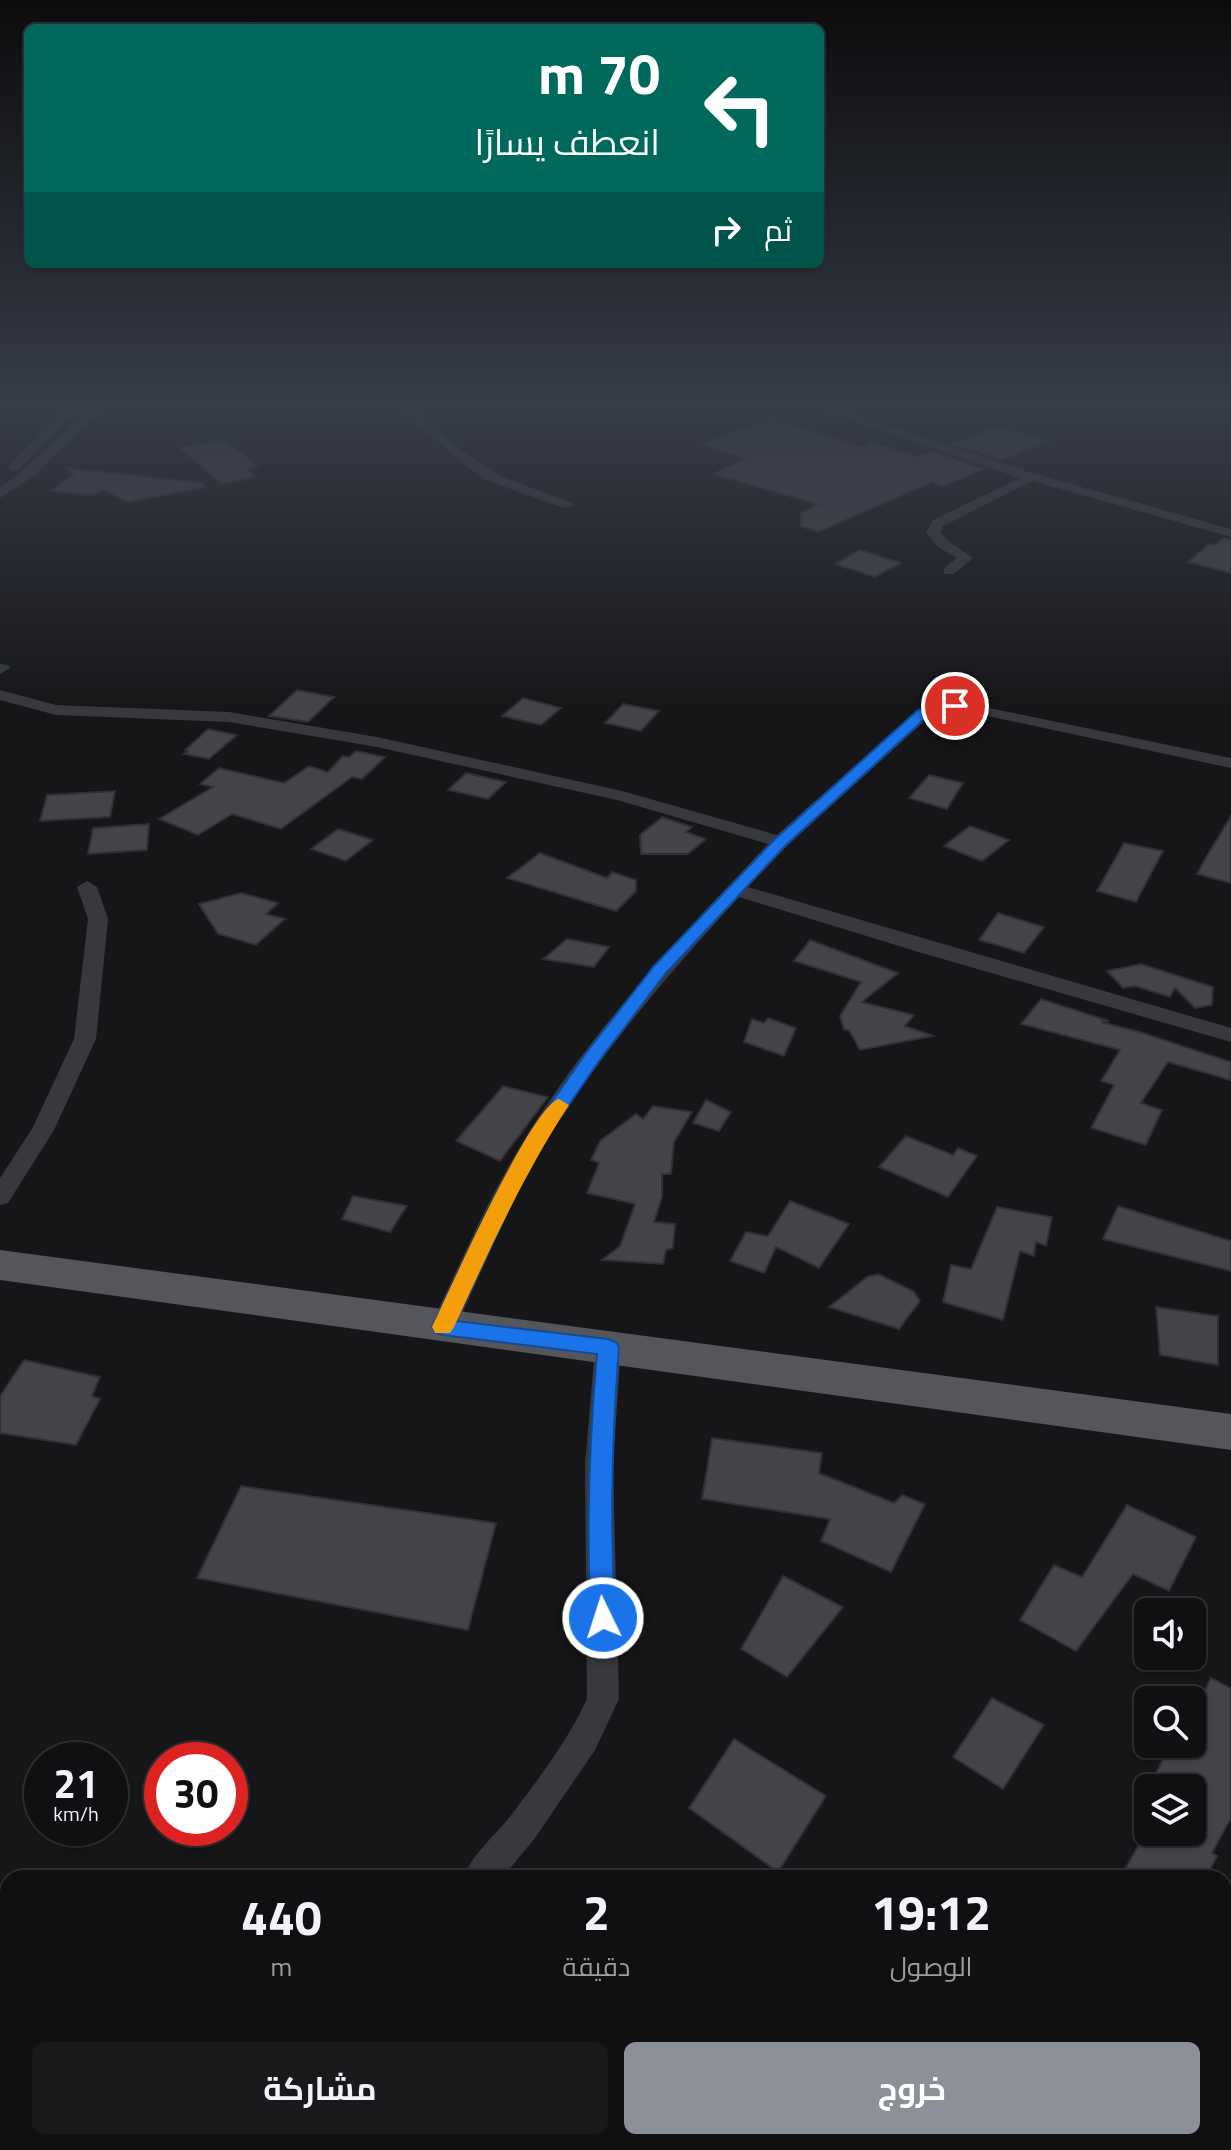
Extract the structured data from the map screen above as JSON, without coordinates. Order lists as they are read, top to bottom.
{
  "page": {
    "turn": ["70 m", "انعطف يسارًا"],
    "then": "ثم",
    "speed": "21 km/h",
    "limit": "30",
    "eta": [
      "19:12",
      "الوصول",
      "2",
      "دقيقة",
      "440",
      "m"
    ],
    "buttons": ["خروج", "مشاركة"]
  }
}
